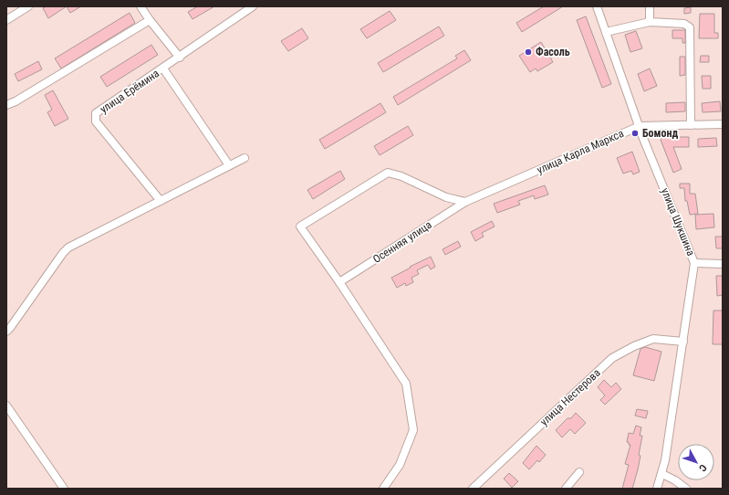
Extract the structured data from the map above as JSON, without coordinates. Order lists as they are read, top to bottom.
{
  "streets": {
    "street": [
      "улица Ерёмина",
      "улица Карла Маркса",
      "улица Шукшина",
      "Осенняя улица",
      "улица Нестерова"
    ]
  },
  "crossings": [
    ["улица Карла Маркса", "улица Шукшина"],
    ["улица Карла Маркса", "Осенняя улица"],
    ["улица Шукшина", "улица Нестерова"]
  ],
  "places": ["Фасоль", "Бомонд"],
  "north": "bottom right"
}
